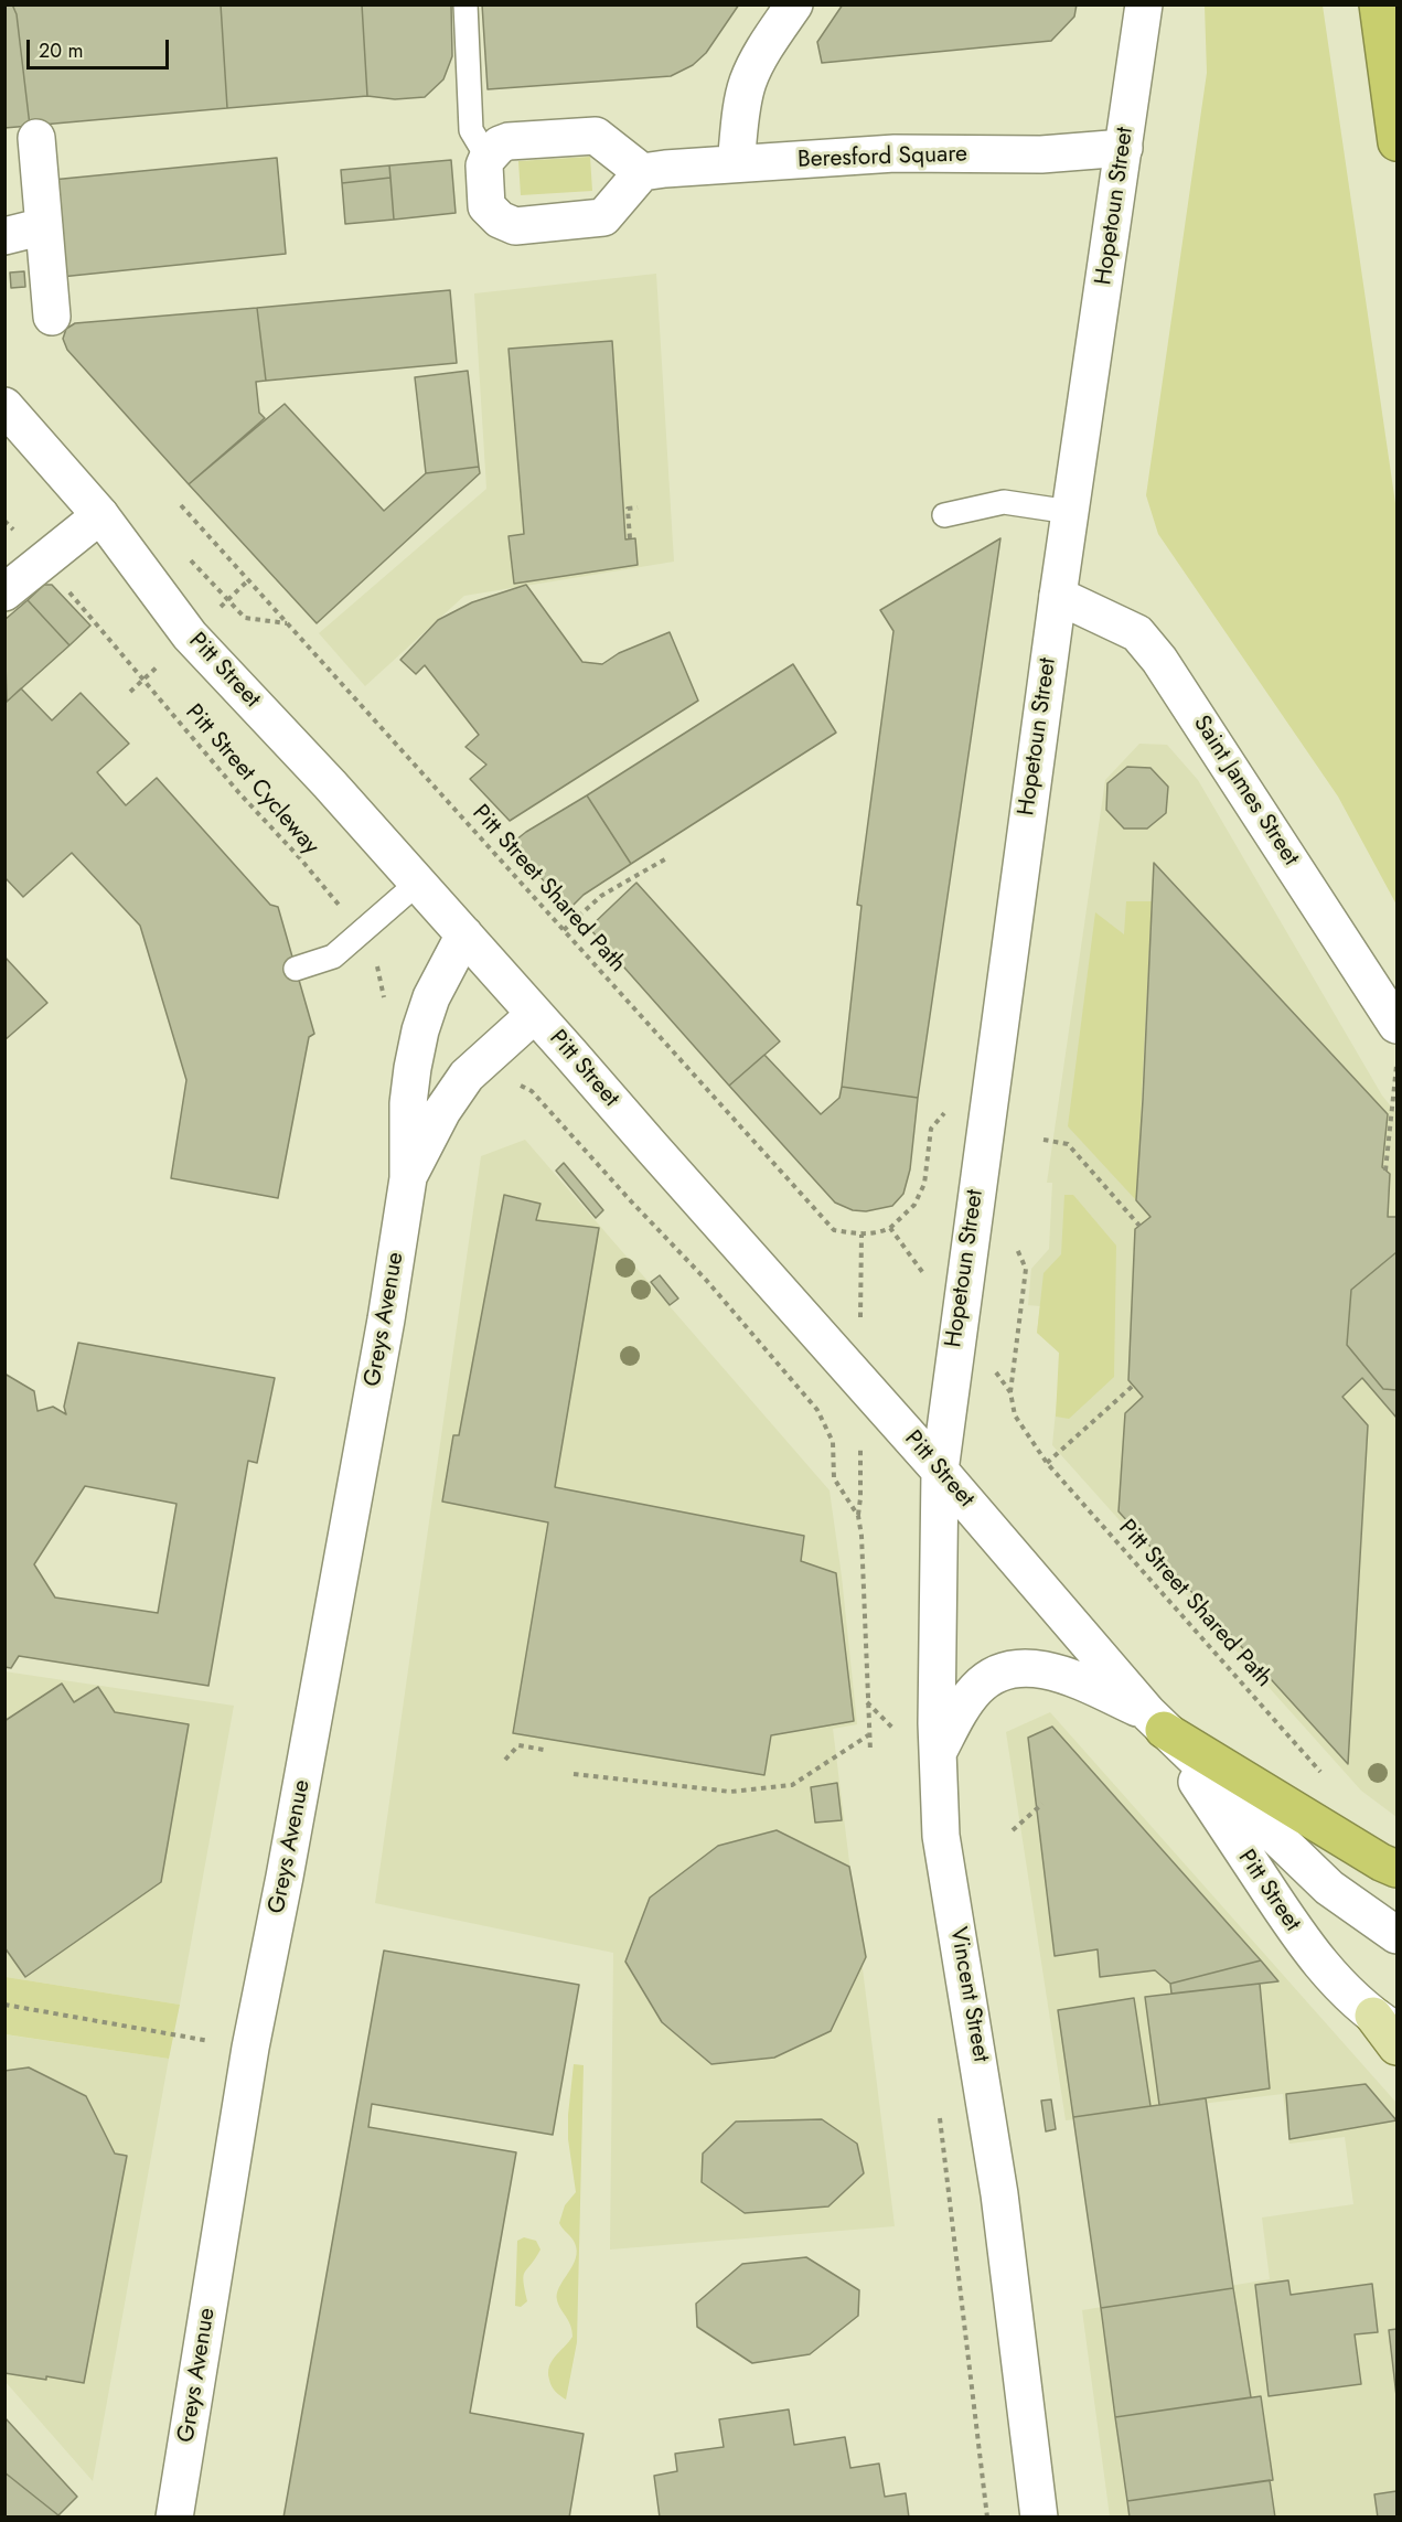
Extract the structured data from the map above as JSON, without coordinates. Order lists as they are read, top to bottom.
{
  "streets": {
    "street": [
      "Beresford Square",
      "Hopetoun Street",
      "Pitt Street",
      "Saint James Street",
      "Greys Avenue",
      "Vincent Street"
    ],
    "path": ["Pitt Street Cycleway", "Pitt Street Shared Path"]
  },
  "crossings": [
    ["Beresford Square", "Hopetoun Street"],
    ["Hopetoun Street", "Pitt Street"],
    ["Hopetoun Street", "Saint James Street"],
    ["Hopetoun Street", "Vincent Street"],
    ["Pitt Street", "Greys Avenue"],
    ["Pitt Street", "Vincent Street"]
  ],
  "scale_bar": "20 m"
}
